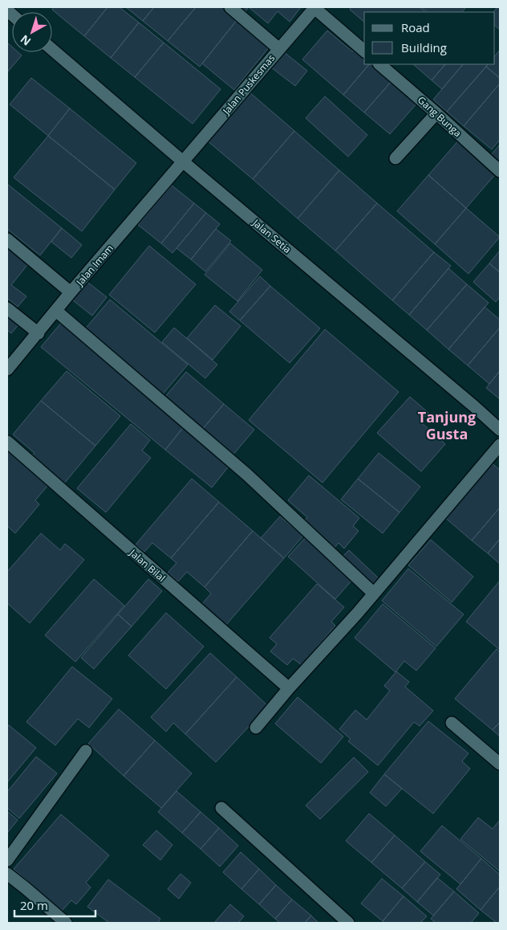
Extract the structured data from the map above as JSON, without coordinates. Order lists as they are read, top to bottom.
{
  "streets": {
    "street": [
      "Jalan Puskesmas",
      "Gang Bunga",
      "Jalan Setia",
      "Jalan Imam",
      "Jalan Bilal"
    ]
  },
  "crossings": [
    ["Jalan Puskesmas", "Jalan Setia"],
    ["Jalan Puskesmas", "Jalan Imam"],
    ["Jalan Setia", "Jalan Imam"]
  ],
  "districts": ["Tanjung Gusta"],
  "legend": ["Road", "Building"],
  "scale_bar": "20 m",
  "north": "bottom left"
}
